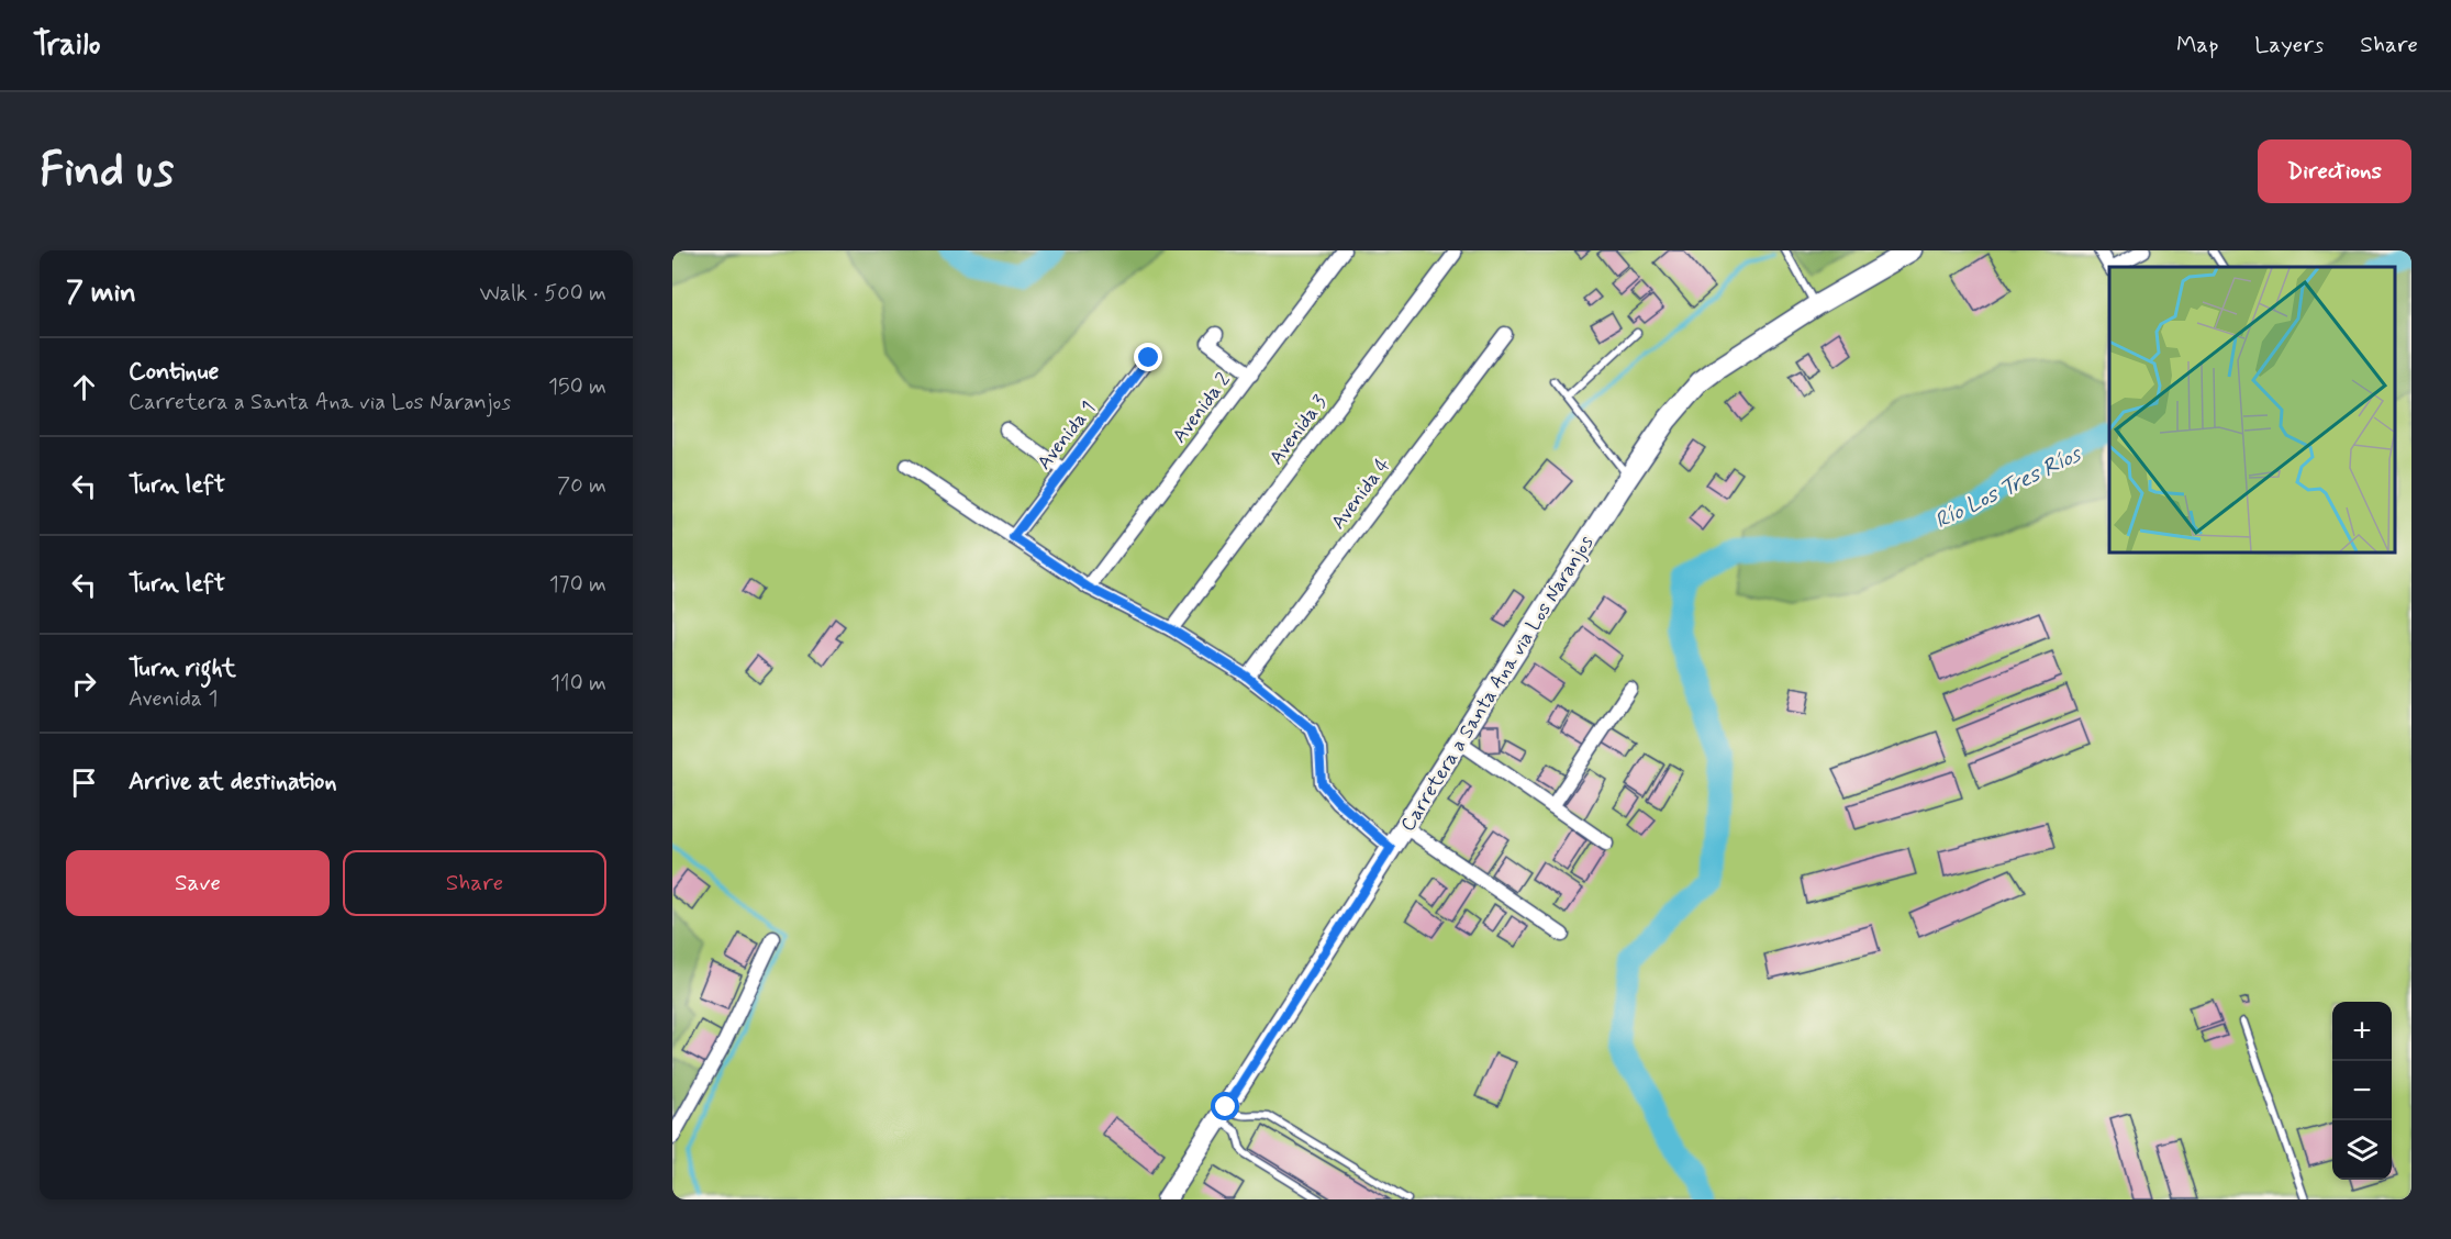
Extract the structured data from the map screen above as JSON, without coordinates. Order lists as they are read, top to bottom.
{
  "streets": {
    "main road": ["Carretera a Santa Ana via Los Naranjos"],
    "street": [
      "Avenida 2",
      "Avenida 3",
      "Avenida 1",
      "Avenida 4"
    ]
  },
  "water": ["Río Los Tres Ríos"],
  "page": {
    "header": "Trailo",
    "nav": ["Map", "Layers", "Share"],
    "buttons": [
      "Directions",
      ["Save", "Share"]
    ],
    "title": "Find us",
    "heading": ["7 min", "Walk · 500 m"],
    "list": [
      ["Continue", "Carretera a Santa Ana via Los Naranjos", "150 m"],
      ["Turn left", "70 m"],
      ["Turn left", "170 m"],
      ["Turn right", "Avenida 1", "110 m"],
      "Arrive at destination"
    ],
    "map_buttons": ["+", "−"]
  }
}
